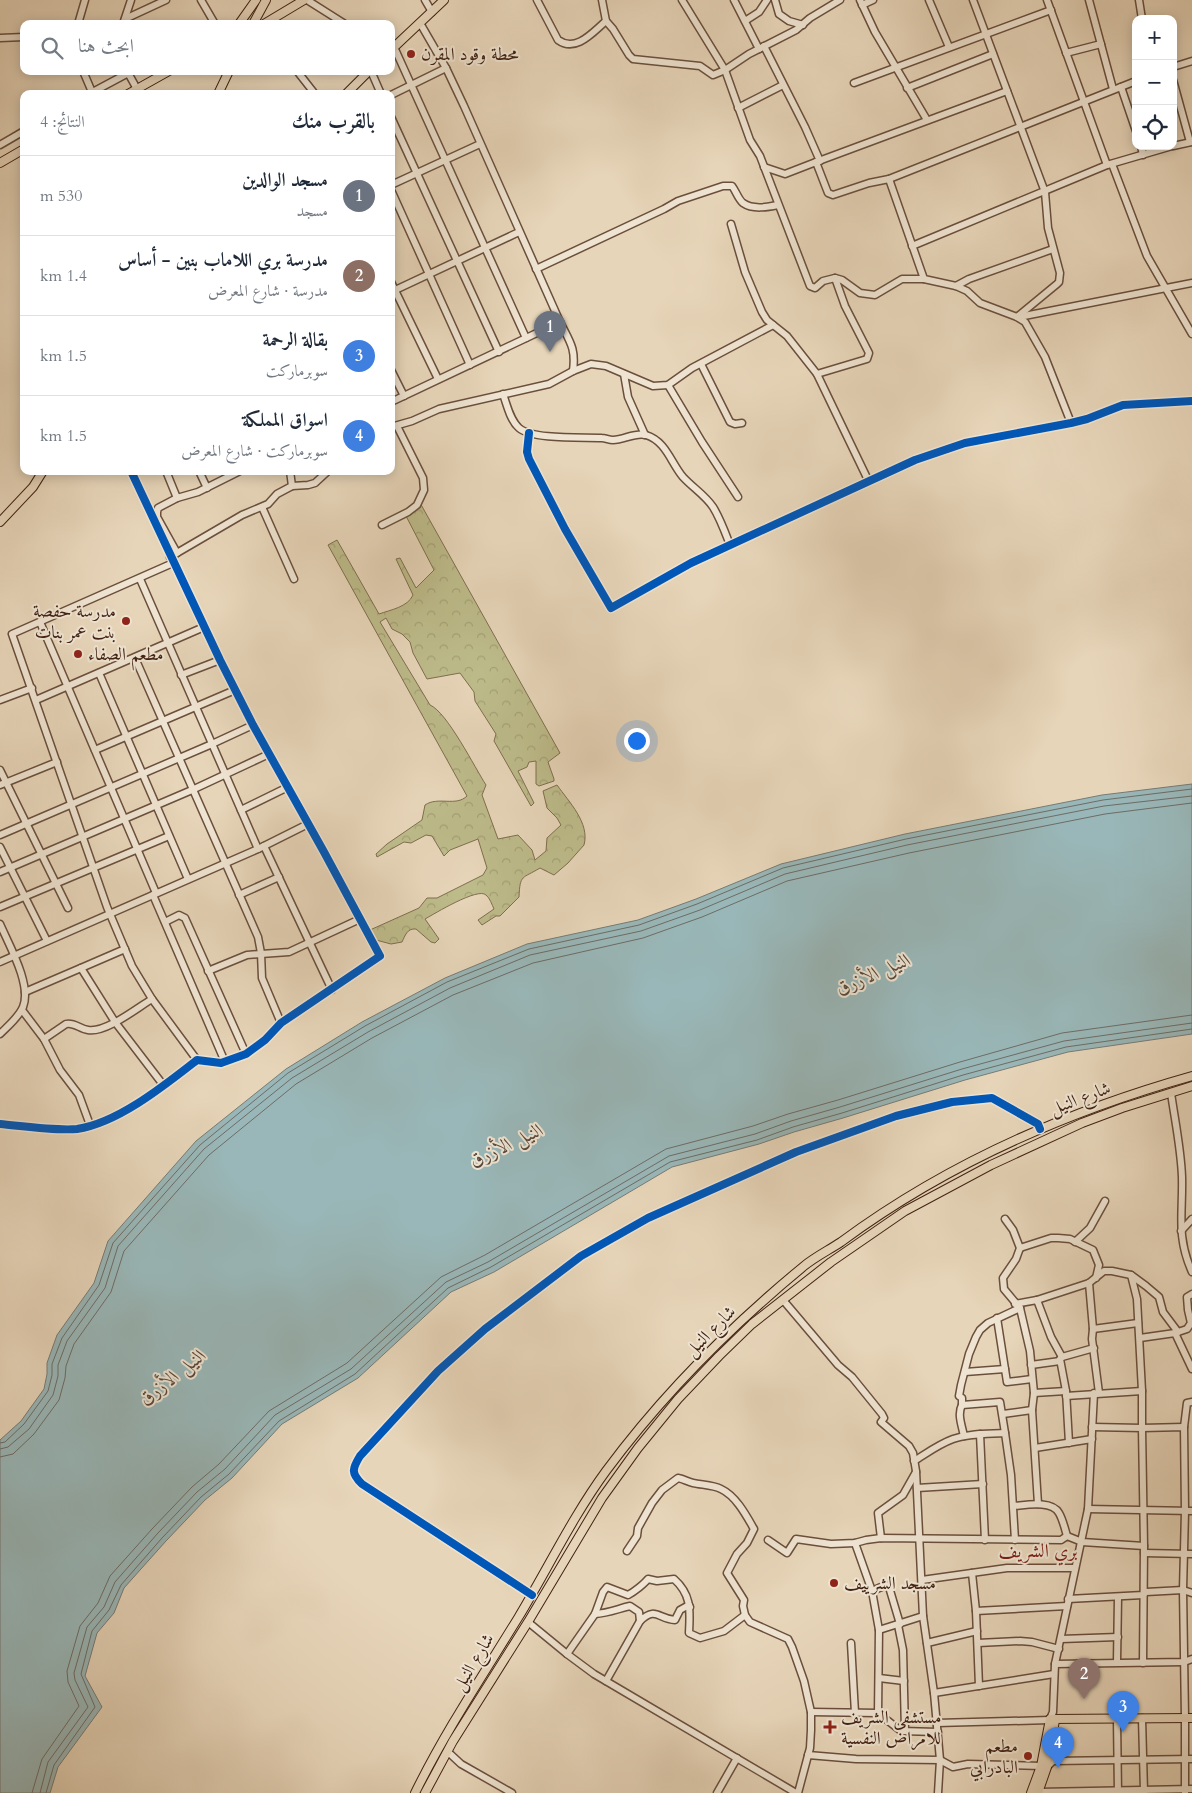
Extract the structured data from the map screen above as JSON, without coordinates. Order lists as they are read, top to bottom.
{
  "streets": {
    "main road": ["شارع النيل"]
  },
  "districts": ["بري الشريف"],
  "water": ["النيل الأزرق"],
  "places": {
    "other": [
      "محطة وقود المقرن",
      "مدرسة حفصة بنت عمر بنات",
      "مطعم الصفاء",
      "مسجد الشرييف",
      "مطعم البادرابي"
    ],
    "health": ["مستشفى الشريف للامراض النفسية"]
  },
  "page": {
    "map_buttons": ["+", "−"],
    "search": "ابحث هنا",
    "heading": ["بالقرب منك", "النتائج: 4"],
    "list": [
      {
        "mark": "1",
        "name": "مسجد الوالدين",
        "note": "مسجد",
        "value": "530 m"
      },
      {
        "mark": "2",
        "name": "مدرسة بري اللاماب بنين - أساس",
        "note": "مدرسة · شارع المعرض",
        "value": "1.4 km"
      },
      {
        "mark": "3",
        "name": "بقالة الرحمة",
        "note": "سوبرماركت",
        "value": "1.5 km"
      },
      {
        "mark": "4",
        "name": "اسواق المملكة",
        "note": "سوبرماركت · شارع المعرض",
        "value": "1.5 km"
      }
    ],
    "pins": [
      "1",
      "2",
      "3",
      "4"
    ]
  }
}
